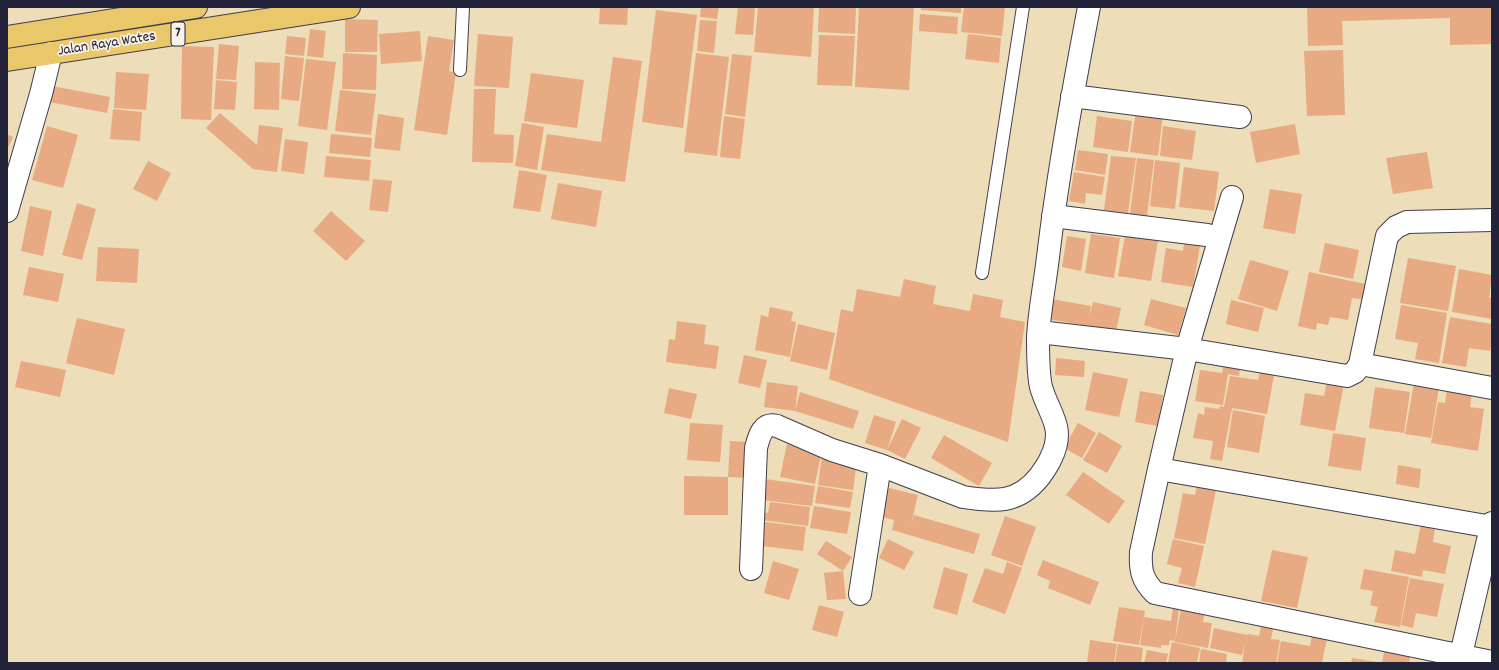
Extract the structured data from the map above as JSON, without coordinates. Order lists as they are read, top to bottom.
{
  "streets": {
    "highway": ["7", "Jalan Raya Wates"]
  }
}
